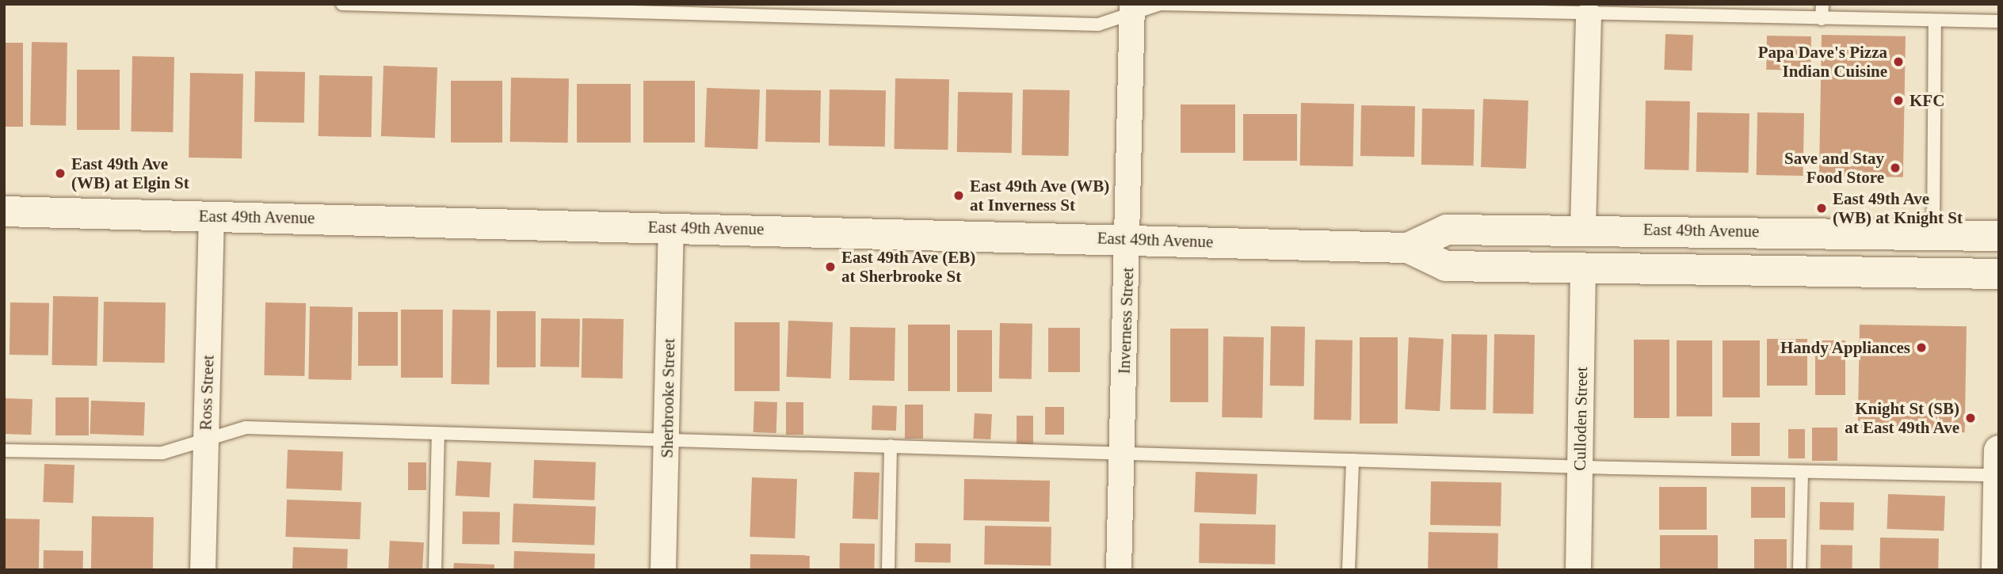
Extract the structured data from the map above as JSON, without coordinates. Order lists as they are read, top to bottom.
{
  "streets": {
    "street": [
      "East 49th Avenue",
      "Inverness Street",
      "Ross Street",
      "Sherbrooke Street",
      "Culloden Street"
    ]
  },
  "crossings": [
    ["East 49th Avenue", "Inverness Street"],
    ["East 49th Avenue", "Ross Street"],
    ["East 49th Avenue", "Sherbrooke Street"],
    ["East 49th Avenue", "Culloden Street"]
  ],
  "places": [
    "Papa Dave's Pizza Indian Cuisine",
    "KFC",
    "Save and Stay Food Store",
    "East 49th Ave (WB) at Elgin St",
    "East 49th Ave (WB) at Inverness St",
    "East 49th Ave (WB) at Knight St",
    "East 49th Ave (EB) at Sherbrooke St",
    "Handy Appliances",
    "Knight St (SB) at East 49th Ave"
  ]
}
